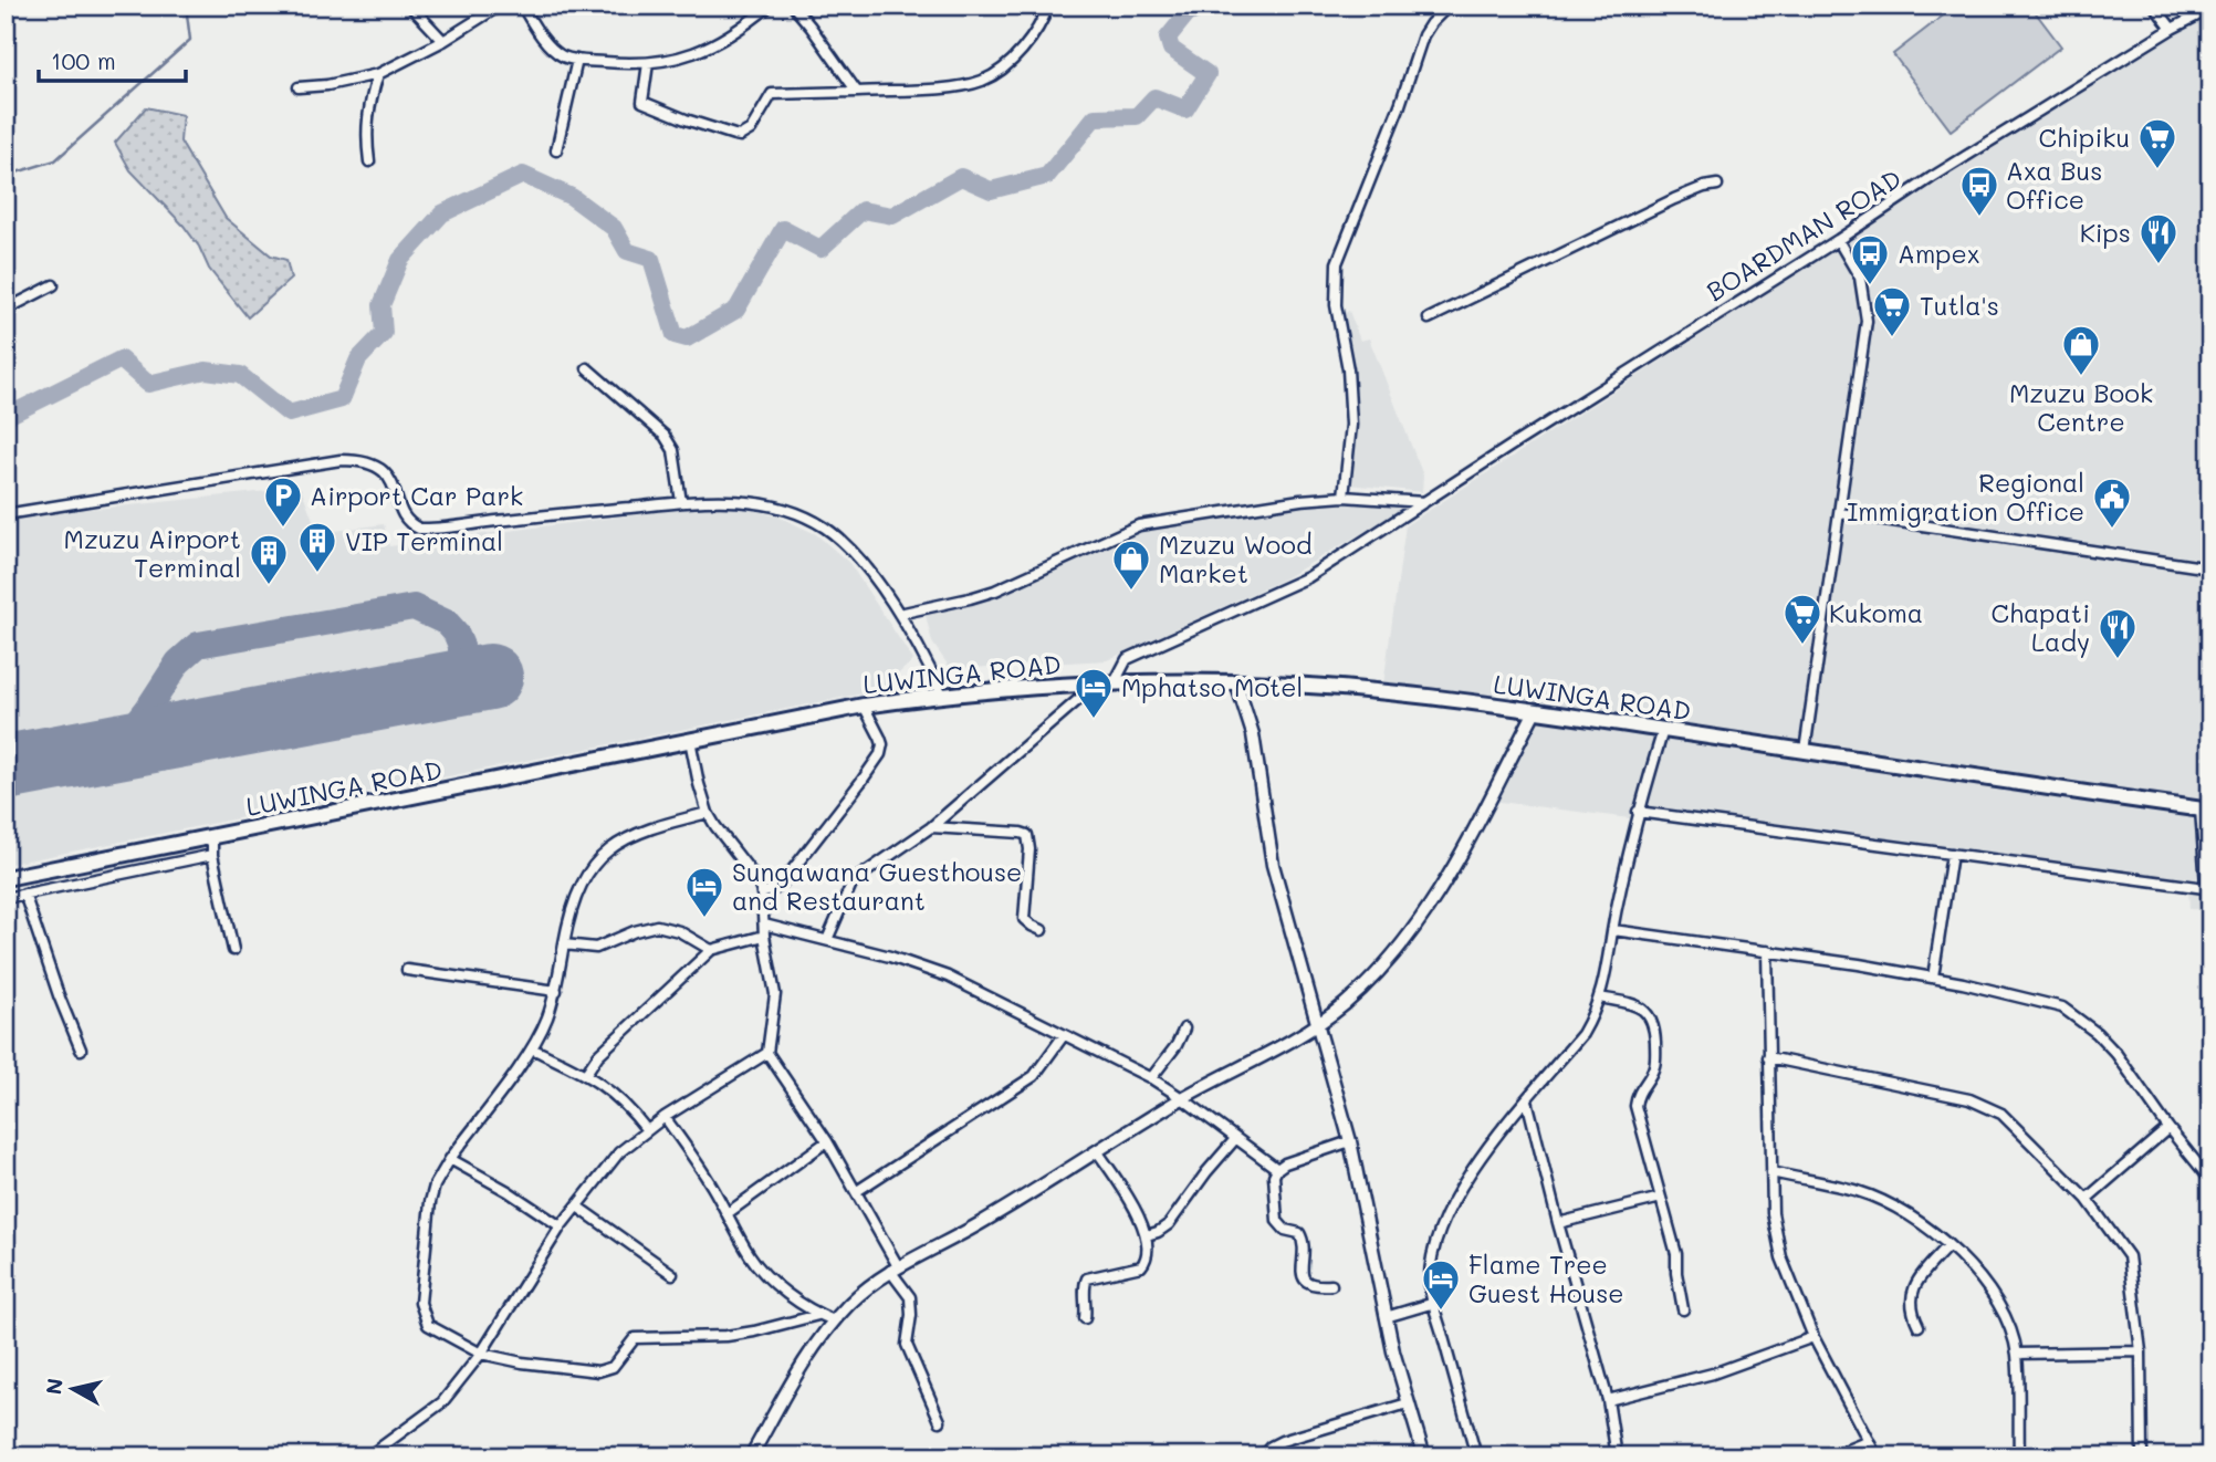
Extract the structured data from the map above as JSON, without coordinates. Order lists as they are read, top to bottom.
{
  "streets": {
    "highway": ["LUWINGA ROAD"],
    "street": ["BOARDMAN ROAD"]
  },
  "crossings": [
    ["BOARDMAN ROAD", "LUWINGA ROAD"]
  ],
  "places": {
    "supermarket": ["Chipiku", "Tutla's", "Kukoma"],
    "bus stop": ["Axa Bus Office", "Ampex"],
    "restaurant": ["Kips", "Chapati Lady"],
    "shop": ["Mzuzu Book Centre", "Mzuzu Wood Market"],
    "parking": ["Airport Car Park"],
    "public building": ["Regional Immigration Office"],
    "building": ["VIP Terminal", "Mzuzu Airport Terminal"],
    "hotel": ["Mphatso Motel", "Sungawana Guesthouse and Restaurant", "Flame Tree Guest House"]
  },
  "scale_bar": "100 m",
  "north": "left"
}
